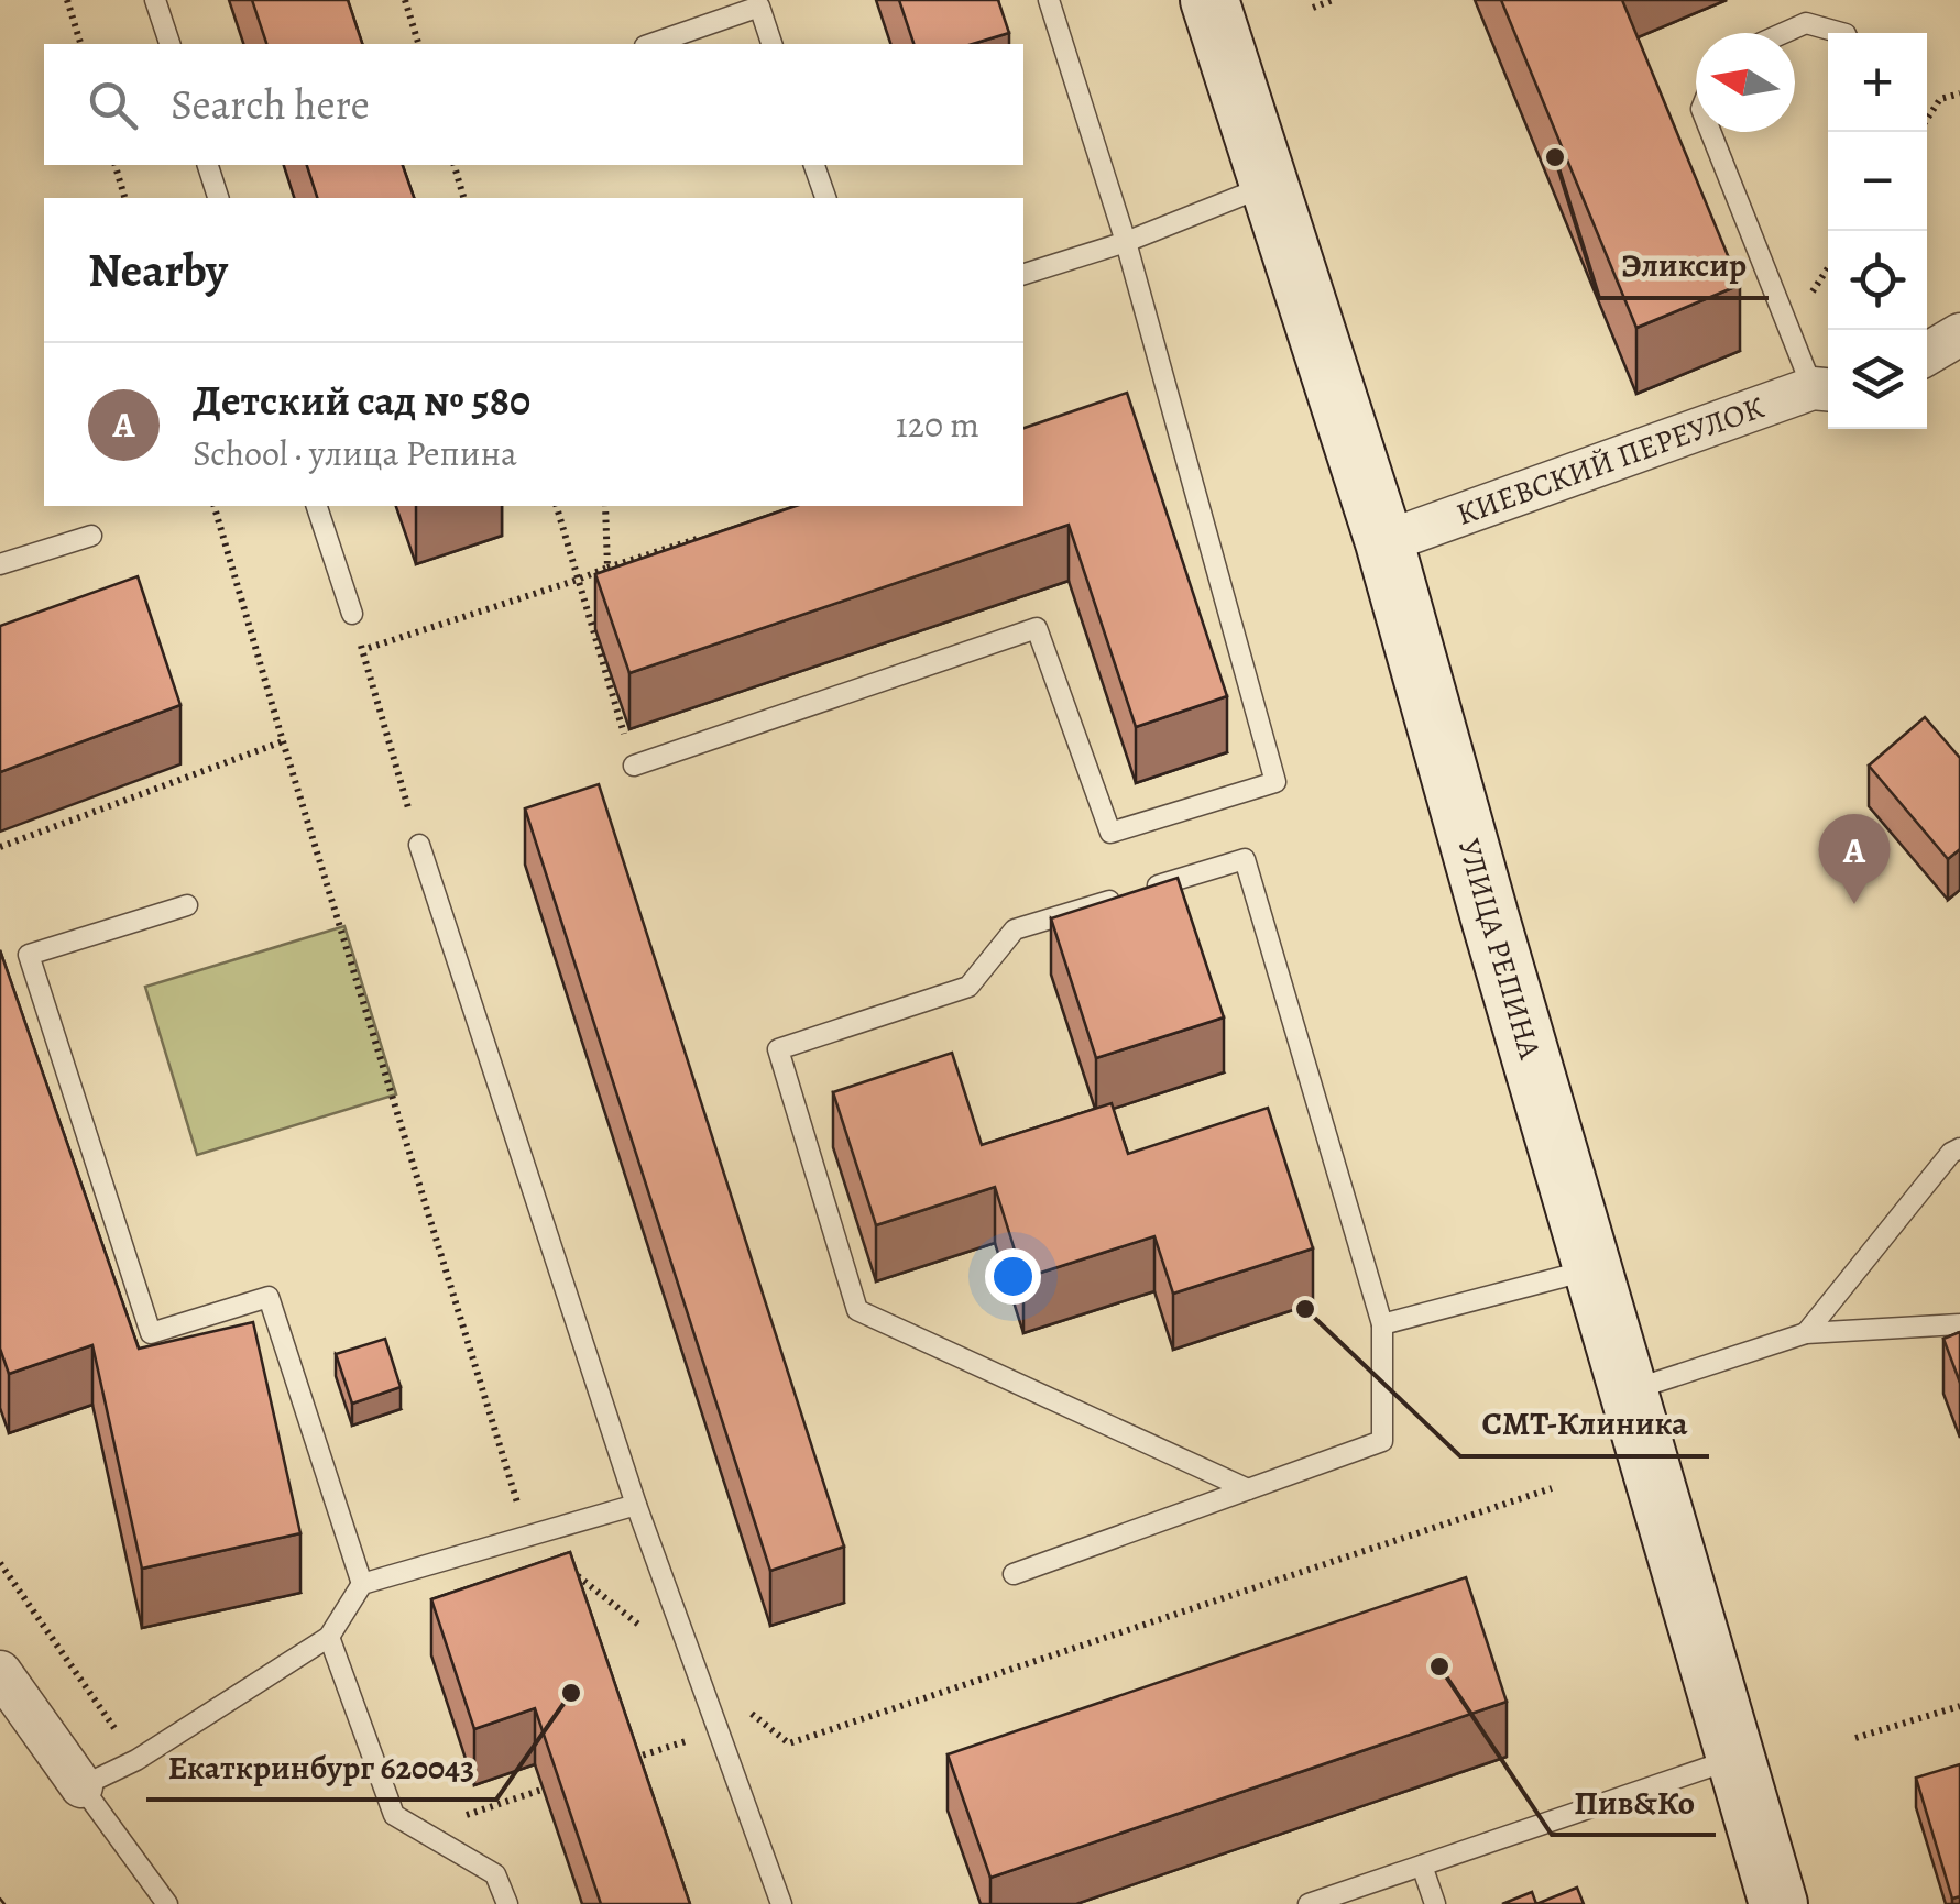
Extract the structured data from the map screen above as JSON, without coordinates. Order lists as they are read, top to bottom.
{
  "streets": {
    "main road": ["УЛИЦА РЕПИНА"],
    "street": ["КИЕВСКИЙ ПЕРЕУЛОК"]
  },
  "crossings": [
    ["КИЕВСКИЙ ПЕРЕУЛОК", "УЛИЦА РЕПИНА"]
  ],
  "places": [
    "Эликсир",
    "СМТ-Клиника",
    "Пив&Ко",
    "Екаткринбург 620043"
  ],
  "north": "left",
  "page": {
    "map_buttons": ["+", "−"],
    "search": "Search here",
    "heading": "Nearby",
    "list": [
      {
        "mark": "A",
        "name": "Детский сад № 580",
        "note": "School · улица Репина",
        "value": "120 m"
      }
    ],
    "pins": "A"
  }
}
